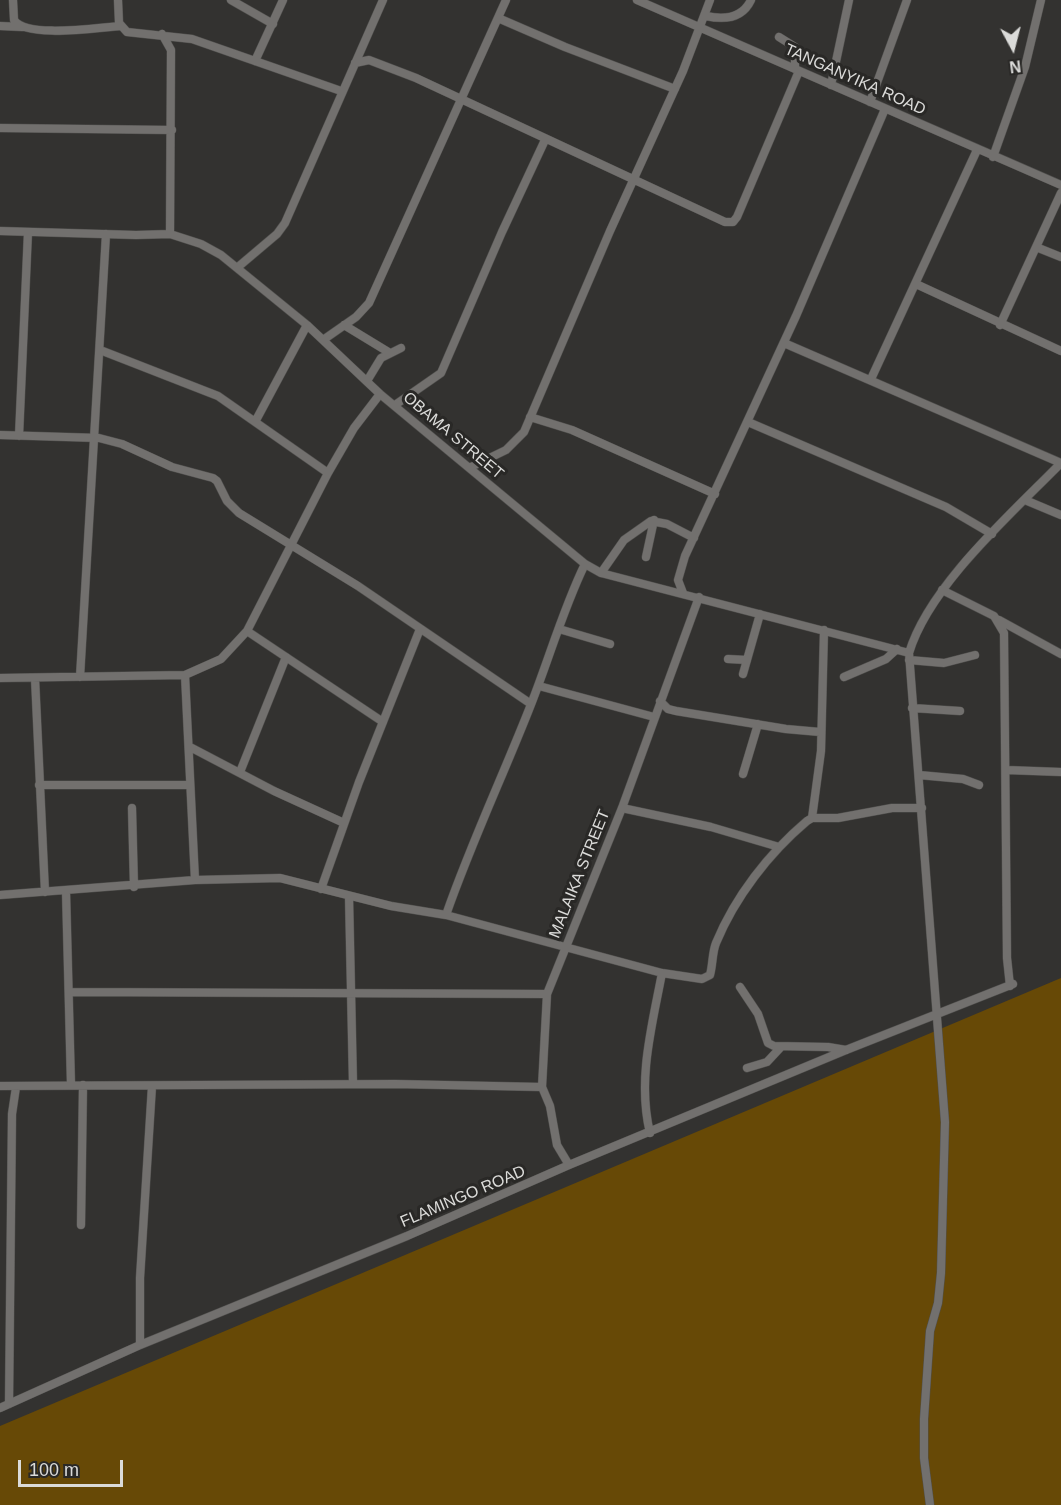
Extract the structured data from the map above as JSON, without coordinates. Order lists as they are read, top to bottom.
{
  "streets": {
    "street": [
      "TANGANYIKA ROAD",
      "OBAMA STREET",
      "MALAIKA STREET",
      "FLAMINGO ROAD"
    ]
  },
  "crossings": [
    ["OBAMA STREET", "MALAIKA STREET"],
    ["MALAIKA STREET", "FLAMINGO ROAD"]
  ],
  "scale_bar": "100 m",
  "north": "bottom"
}
